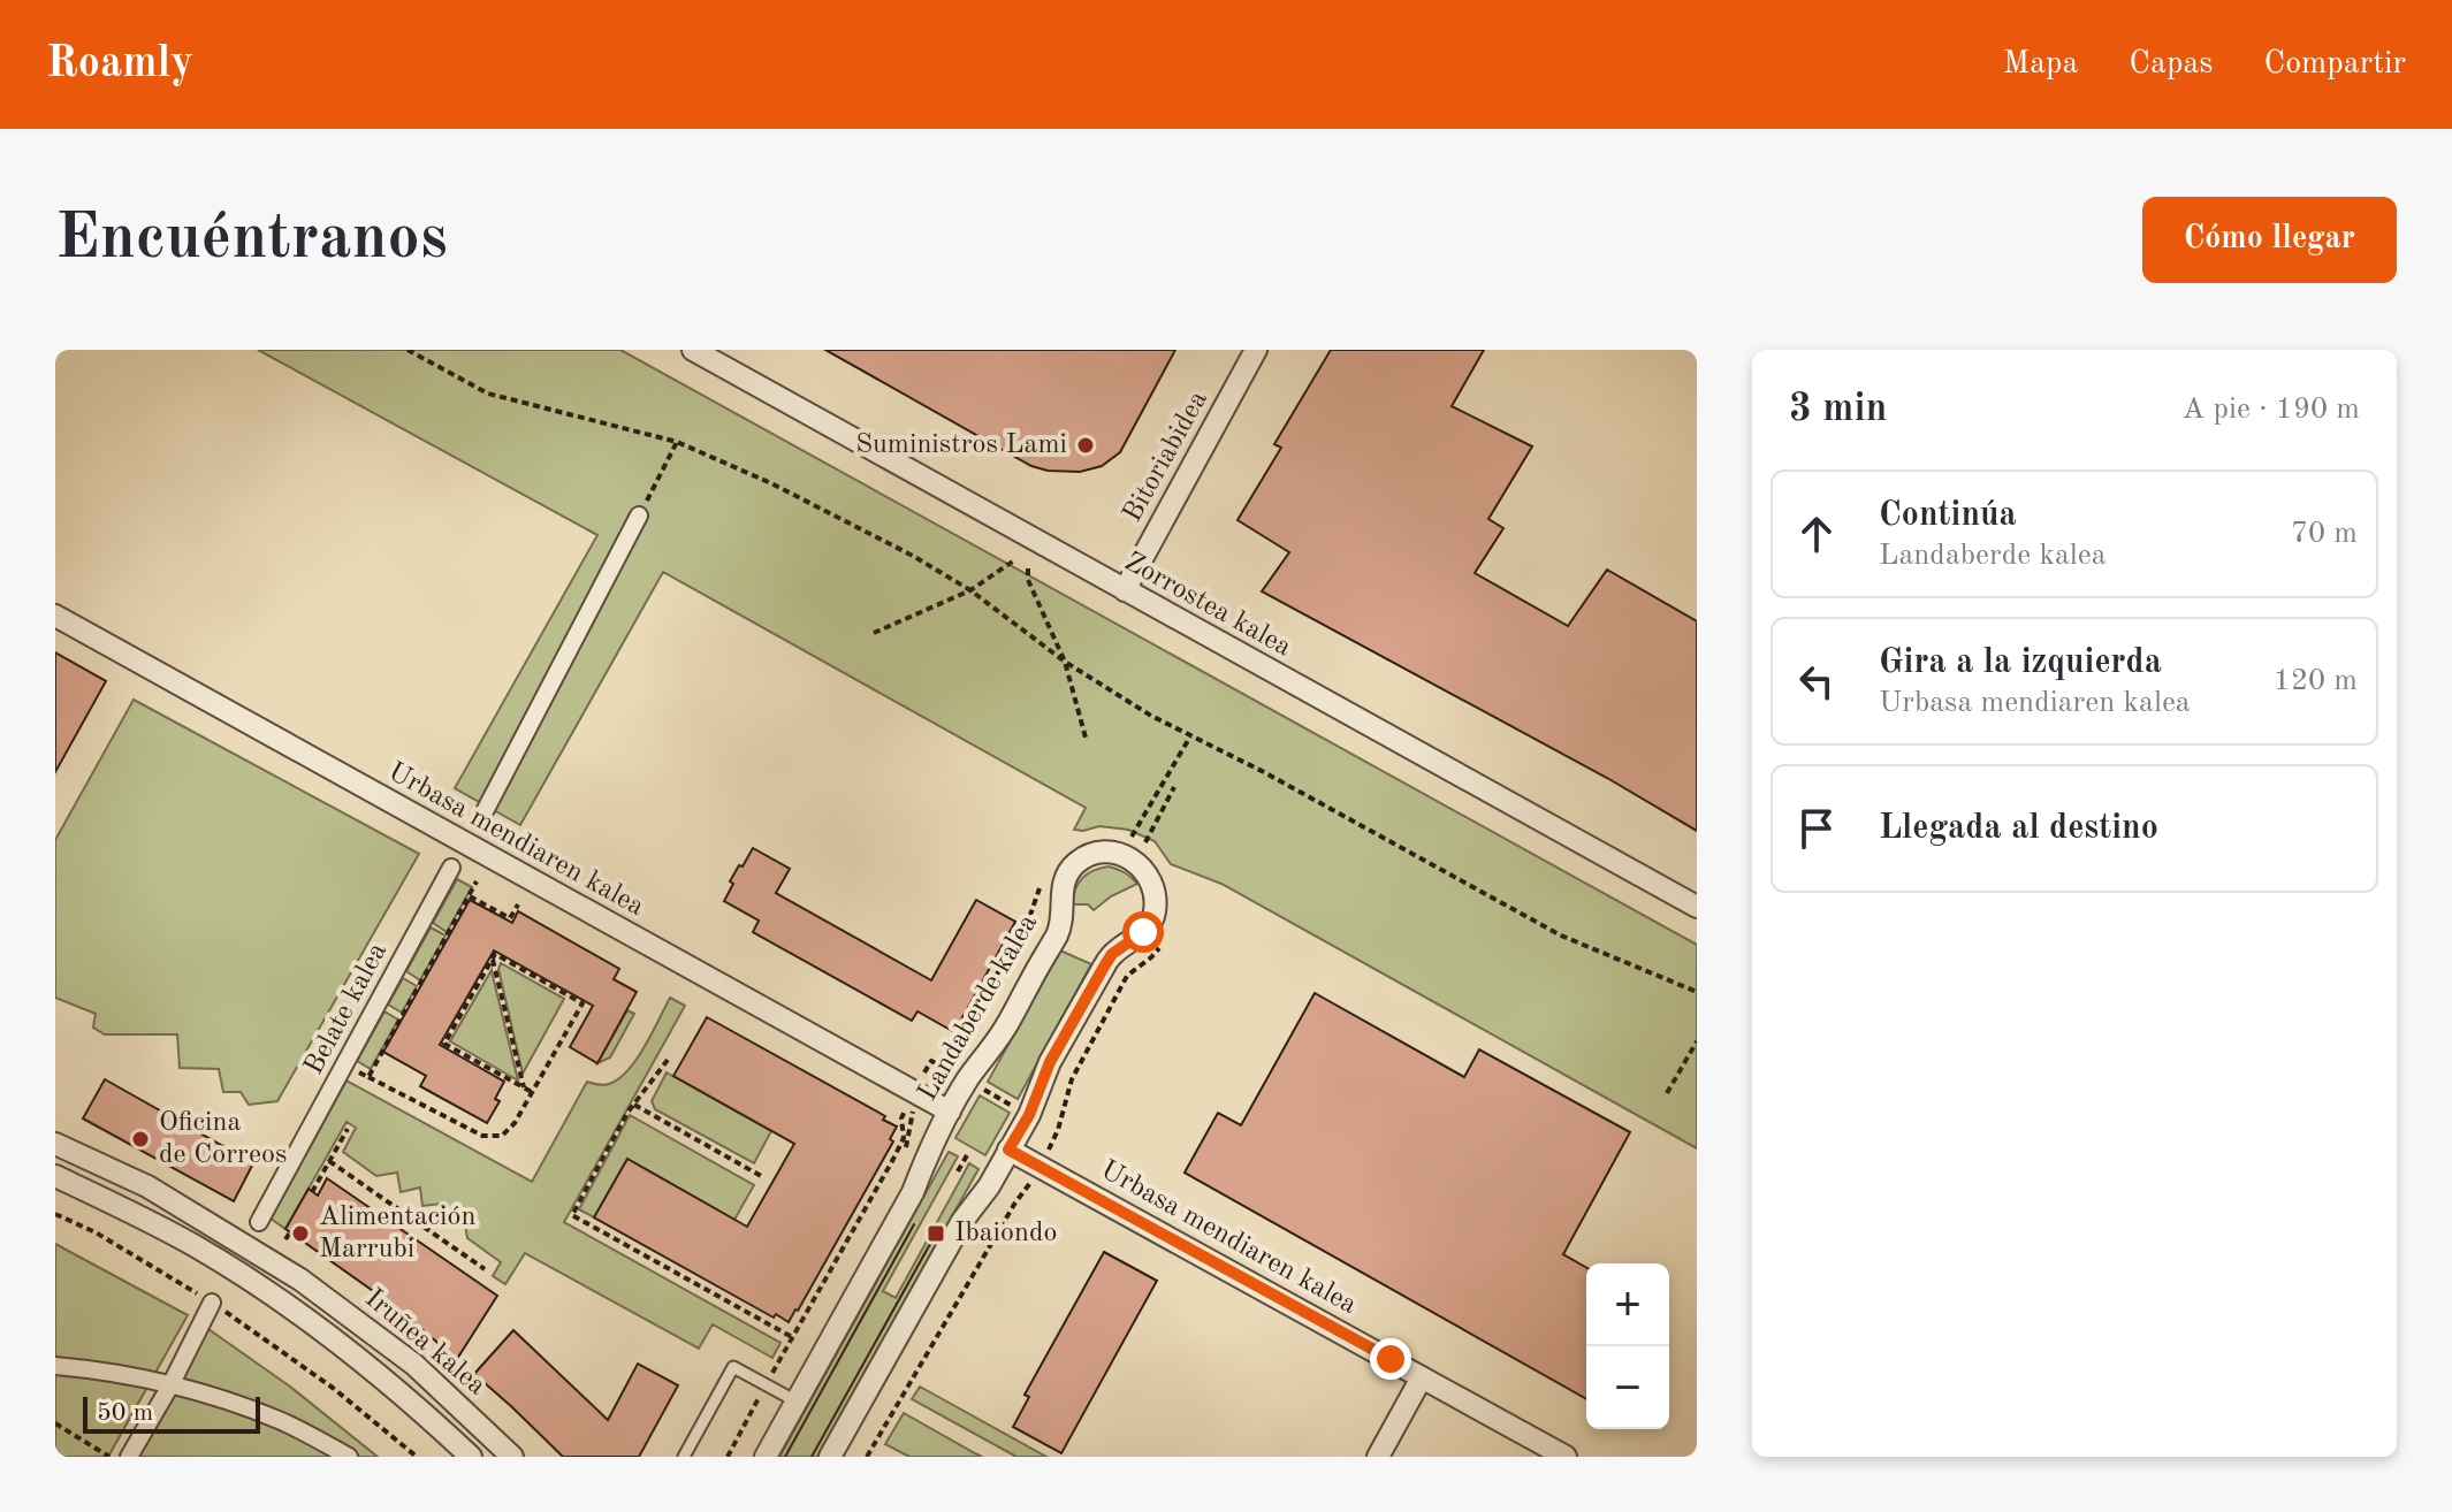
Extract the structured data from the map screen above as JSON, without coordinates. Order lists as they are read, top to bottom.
{
  "streets": {
    "street": [
      "Bitoriabidea",
      "Zorrostea kalea",
      "Urbasa mendiaren kalea",
      "Landaberde kalea",
      "Belate kalea",
      "Iruñea kalea"
    ]
  },
  "crossings": [
    ["Bitoriabidea", "Zorrostea kalea"],
    ["Urbasa mendiaren kalea", "Landaberde kalea"]
  ],
  "places": {
    "other": ["Suministros Lami", "Oficina de Correos", "Alimentación Marrubi"],
    "transit": ["Ibaiondo"]
  },
  "scale_bar": "50 m",
  "page": {
    "header": "Roamly",
    "nav": ["Mapa", "Capas", "Compartir"],
    "buttons": "Cómo llegar",
    "title": "Encuéntranos",
    "heading": ["3 min", "A pie · 190 m"],
    "list": [
      ["Continúa", "Landaberde kalea", "70 m"],
      ["Gira a la izquierda", "Urbasa mendiaren kalea", "120 m"],
      "Llegada al destino"
    ],
    "map_buttons": ["+", "−"],
    "scale": "50 m"
  }
}
